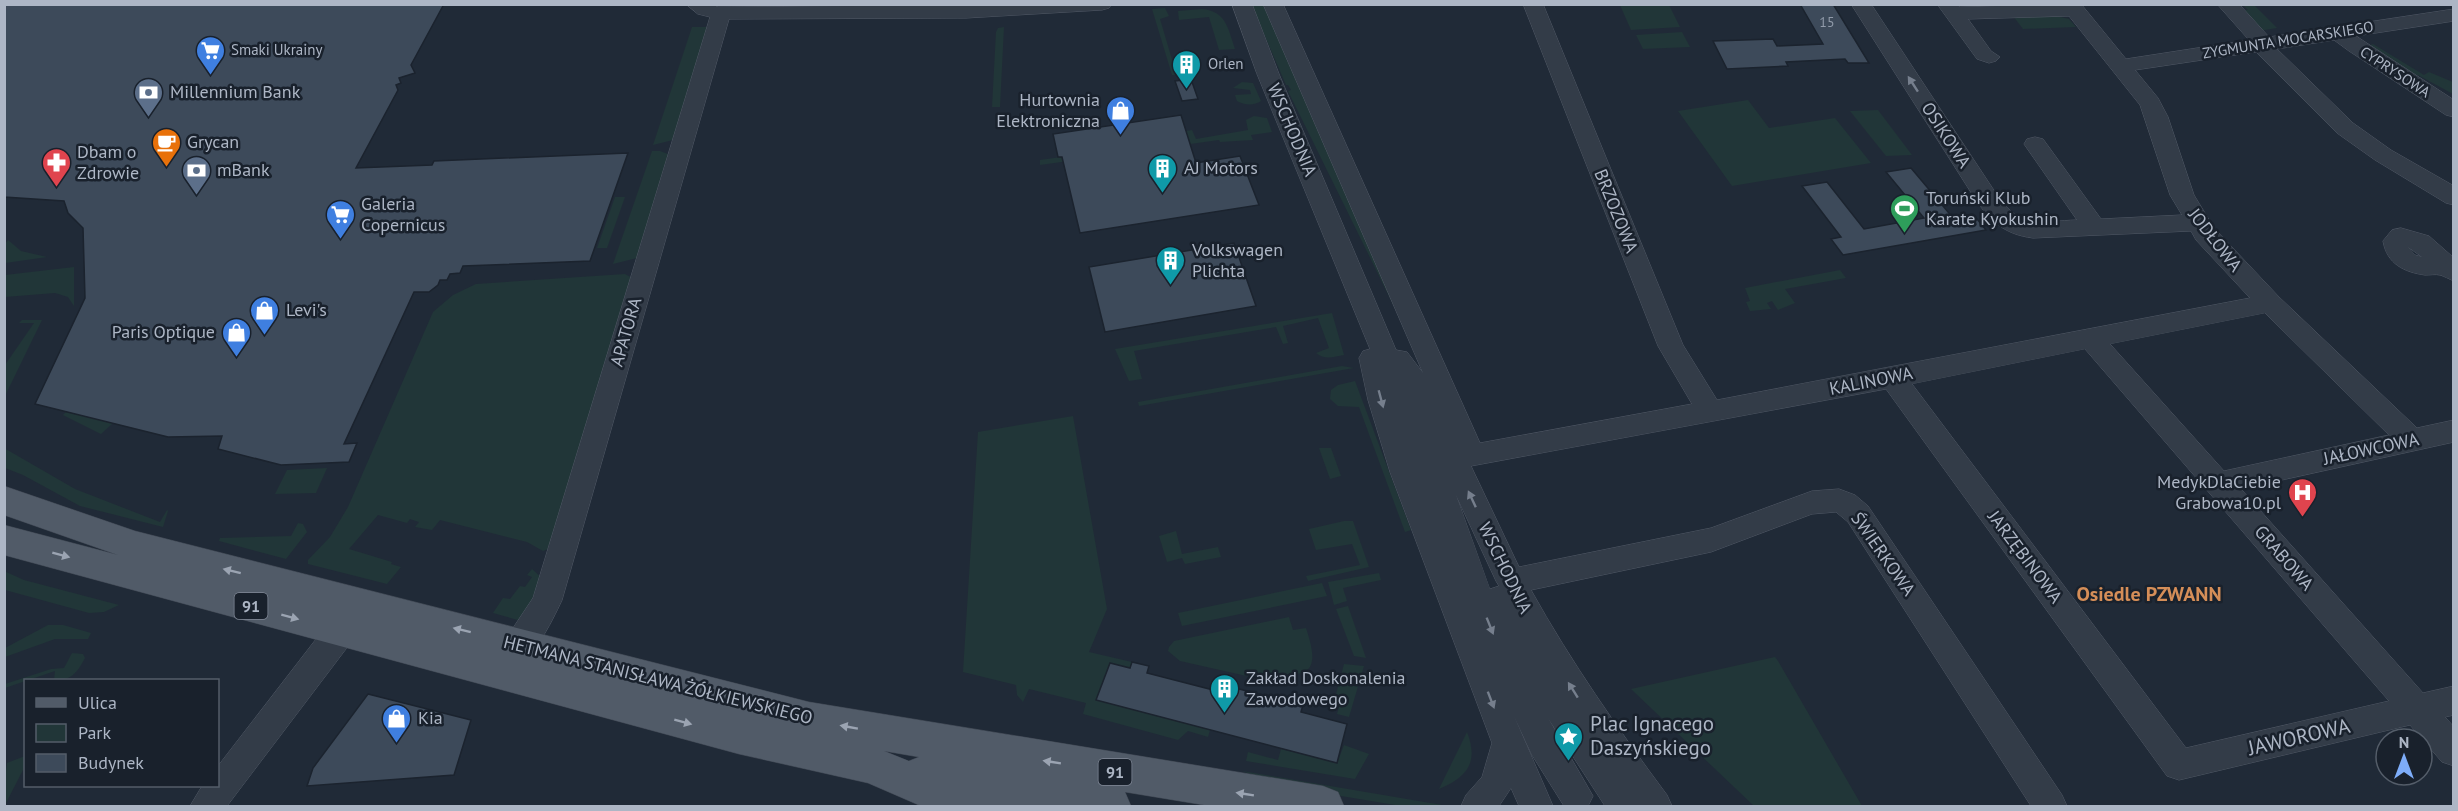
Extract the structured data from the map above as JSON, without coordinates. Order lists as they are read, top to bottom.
{
  "streets": {
    "main road": ["91", "HETMANA STANISŁAWA ŻÓŁKIEWSKIEGO"],
    "street": [
      "ZYGMUNTA MOCARSKIEGO",
      "CYPRYSOWA",
      "WSCHODNIA",
      "OSIKOWA",
      "BRZOZOWA",
      "JODŁOWA",
      "APATORA",
      "KALINOWA",
      "JAŁOWCOWA",
      "ŚWIERKOWA",
      "JARZĘBINOWA",
      "GRABOWA",
      "JAWOROWA"
    ]
  },
  "crossings": [
    ["ZYGMUNTA MOCARSKIEGO", "CYPRYSOWA"],
    ["ZYGMUNTA MOCARSKIEGO", "JODŁOWA"],
    ["WSCHODNIA", "ŚWIERKOWA"],
    ["OSIKOWA", "JODŁOWA"],
    ["BRZOZOWA", "KALINOWA"],
    ["JODŁOWA", "KALINOWA"],
    ["JODŁOWA", "JAŁOWCOWA"],
    ["APATORA", "HETMANA STANISŁAWA ŻÓŁKIEWSKIEGO"],
    ["KALINOWA", "JARZĘBINOWA"],
    ["KALINOWA", "GRABOWA"],
    ["JAŁOWCOWA", "GRABOWA"],
    ["JARZĘBINOWA", "JAWOROWA"],
    ["GRABOWA", "JAWOROWA"]
  ],
  "districts": ["Osiedle PZWANN"],
  "places": {
    "supermarket": ["Smaki Ukrainy", "Galeria Copernicus"],
    "building": [
      "Orlen",
      "AJ Motors",
      "Volkswagen Plichta",
      "Zakład Doskonalenia Zawodowego"
    ],
    "bank": ["Millennium Bank", "mBank"],
    "shop": [
      "Hurtownia Elektroniczna",
      "Levi's",
      "Paris Optique",
      "Kia"
    ],
    "cafe": ["Grycan"],
    "pharmacy": ["Dbam o Zdrowie"],
    "sports": ["Toruński Klub Karate Kyokushin"],
    "hospital": ["MedykDlaCiebie Grabowa10.pl"],
    "place": ["Plac Ignacego Daszyńskiego"]
  },
  "house_numbers": ["15"],
  "legend": ["Ulica", "Park", "Budynek"],
  "north": "top"
}
